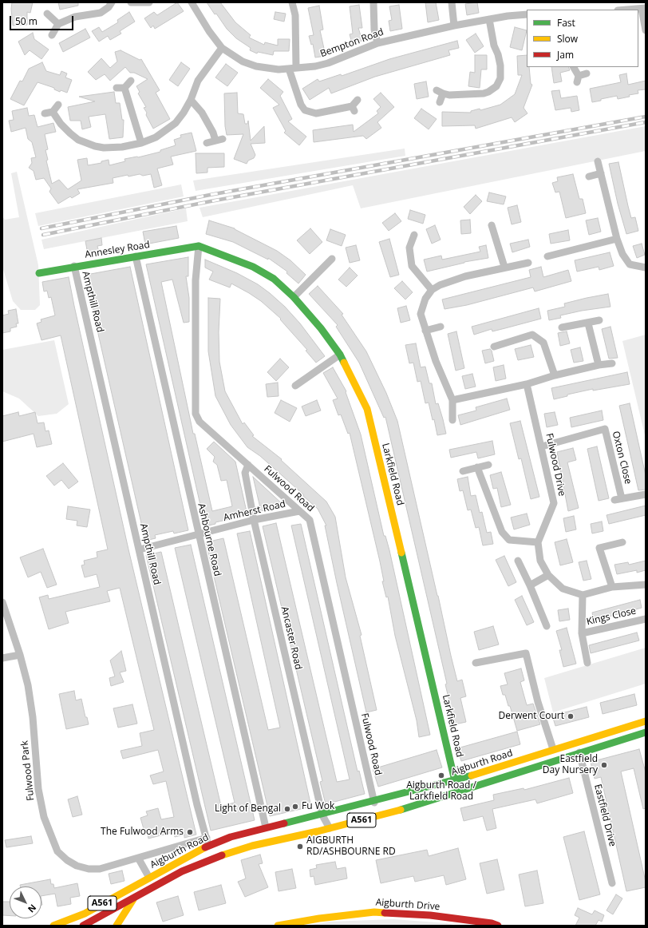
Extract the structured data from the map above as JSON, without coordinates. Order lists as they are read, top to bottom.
{
  "streets": {
    "main road": [
      "Annesley Road",
      "Larkfield Road",
      "Aigburth Road",
      "A561",
      "Aigburth Drive"
    ],
    "street": [
      "Bempton Road",
      "Ampthill Road",
      "Oxton Close",
      "Fulwood Drive",
      "Fulwood Road",
      "Amherst Road",
      "Ashbourne Road",
      "Kings Close",
      "Ancaster Road",
      "Fulwood Park",
      "Eastfield Drive"
    ]
  },
  "crossings": [
    ["Annesley Road", "Ampthill Road"],
    ["Annesley Road", "Larkfield Road"],
    ["Annesley Road", "Fulwood Road"],
    ["Annesley Road", "Ashbourne Road"],
    ["Ampthill Road", "Amherst Road"],
    ["Ampthill Road", "Aigburth Road"],
    ["Ampthill Road", "Fulwood Park"],
    ["Oxton Close", "Fulwood Drive"],
    ["Fulwood Drive", "Kings Close"],
    ["Larkfield Road", "Fulwood Road"],
    ["Larkfield Road", "Aigburth Road"],
    ["Fulwood Road", "Amherst Road"],
    ["Fulwood Road", "Ancaster Road"],
    ["Fulwood Road", "Aigburth Road"],
    ["Amherst Road", "Ashbourne Road"],
    ["Amherst Road", "Ancaster Road"],
    ["Ashbourne Road", "Aigburth Road"],
    ["Ancaster Road", "Aigburth Road"],
    ["Aigburth Road", "Eastfield Drive"]
  ],
  "places": [
    "Derwent Court",
    "Eastfield Day Nursery",
    "Aigburth Road / Larkfield Road",
    "Fu Wok",
    "Light of Bengal",
    "The Fulwood Arms",
    "AIGBURTH RD/ASHBOURNE RD"
  ],
  "legend": ["Fast", "Slow", "Jam"],
  "scale_bar": "50 m",
  "north": "bottom right"
}
